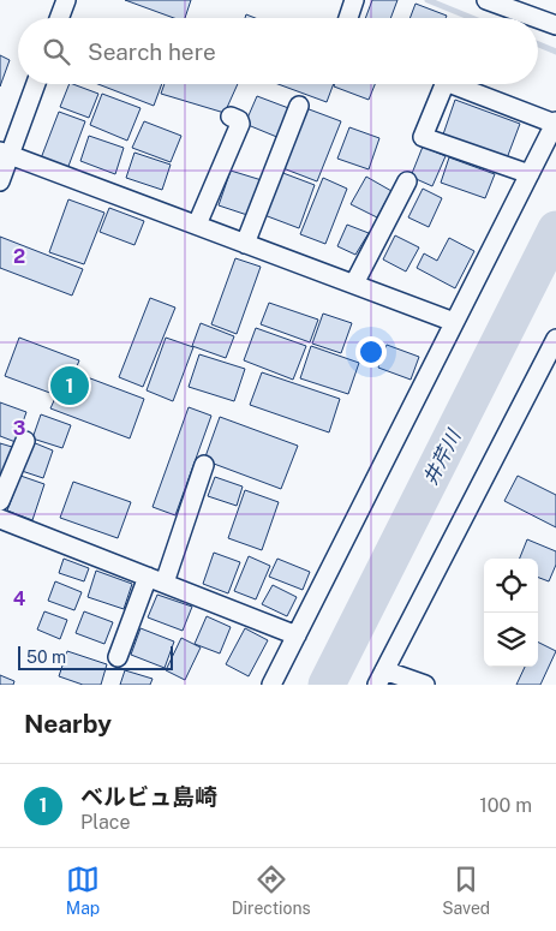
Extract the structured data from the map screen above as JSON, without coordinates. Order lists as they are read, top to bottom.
{
  "water": ["井芹川"],
  "scale_bar": "50 m",
  "page": {
    "search": "Search here",
    "pins": "1",
    "scale": "50 m",
    "heading": "Nearby",
    "list": [
      {
        "mark": "1",
        "name": "ベルビュ島崎",
        "note": "Place",
        "value": "100 m"
      }
    ],
    "nav": ["Map", "Directions", "Saved"]
  },
  "grid": {
    "rows": ["2", "3", "4"]
  }
}
